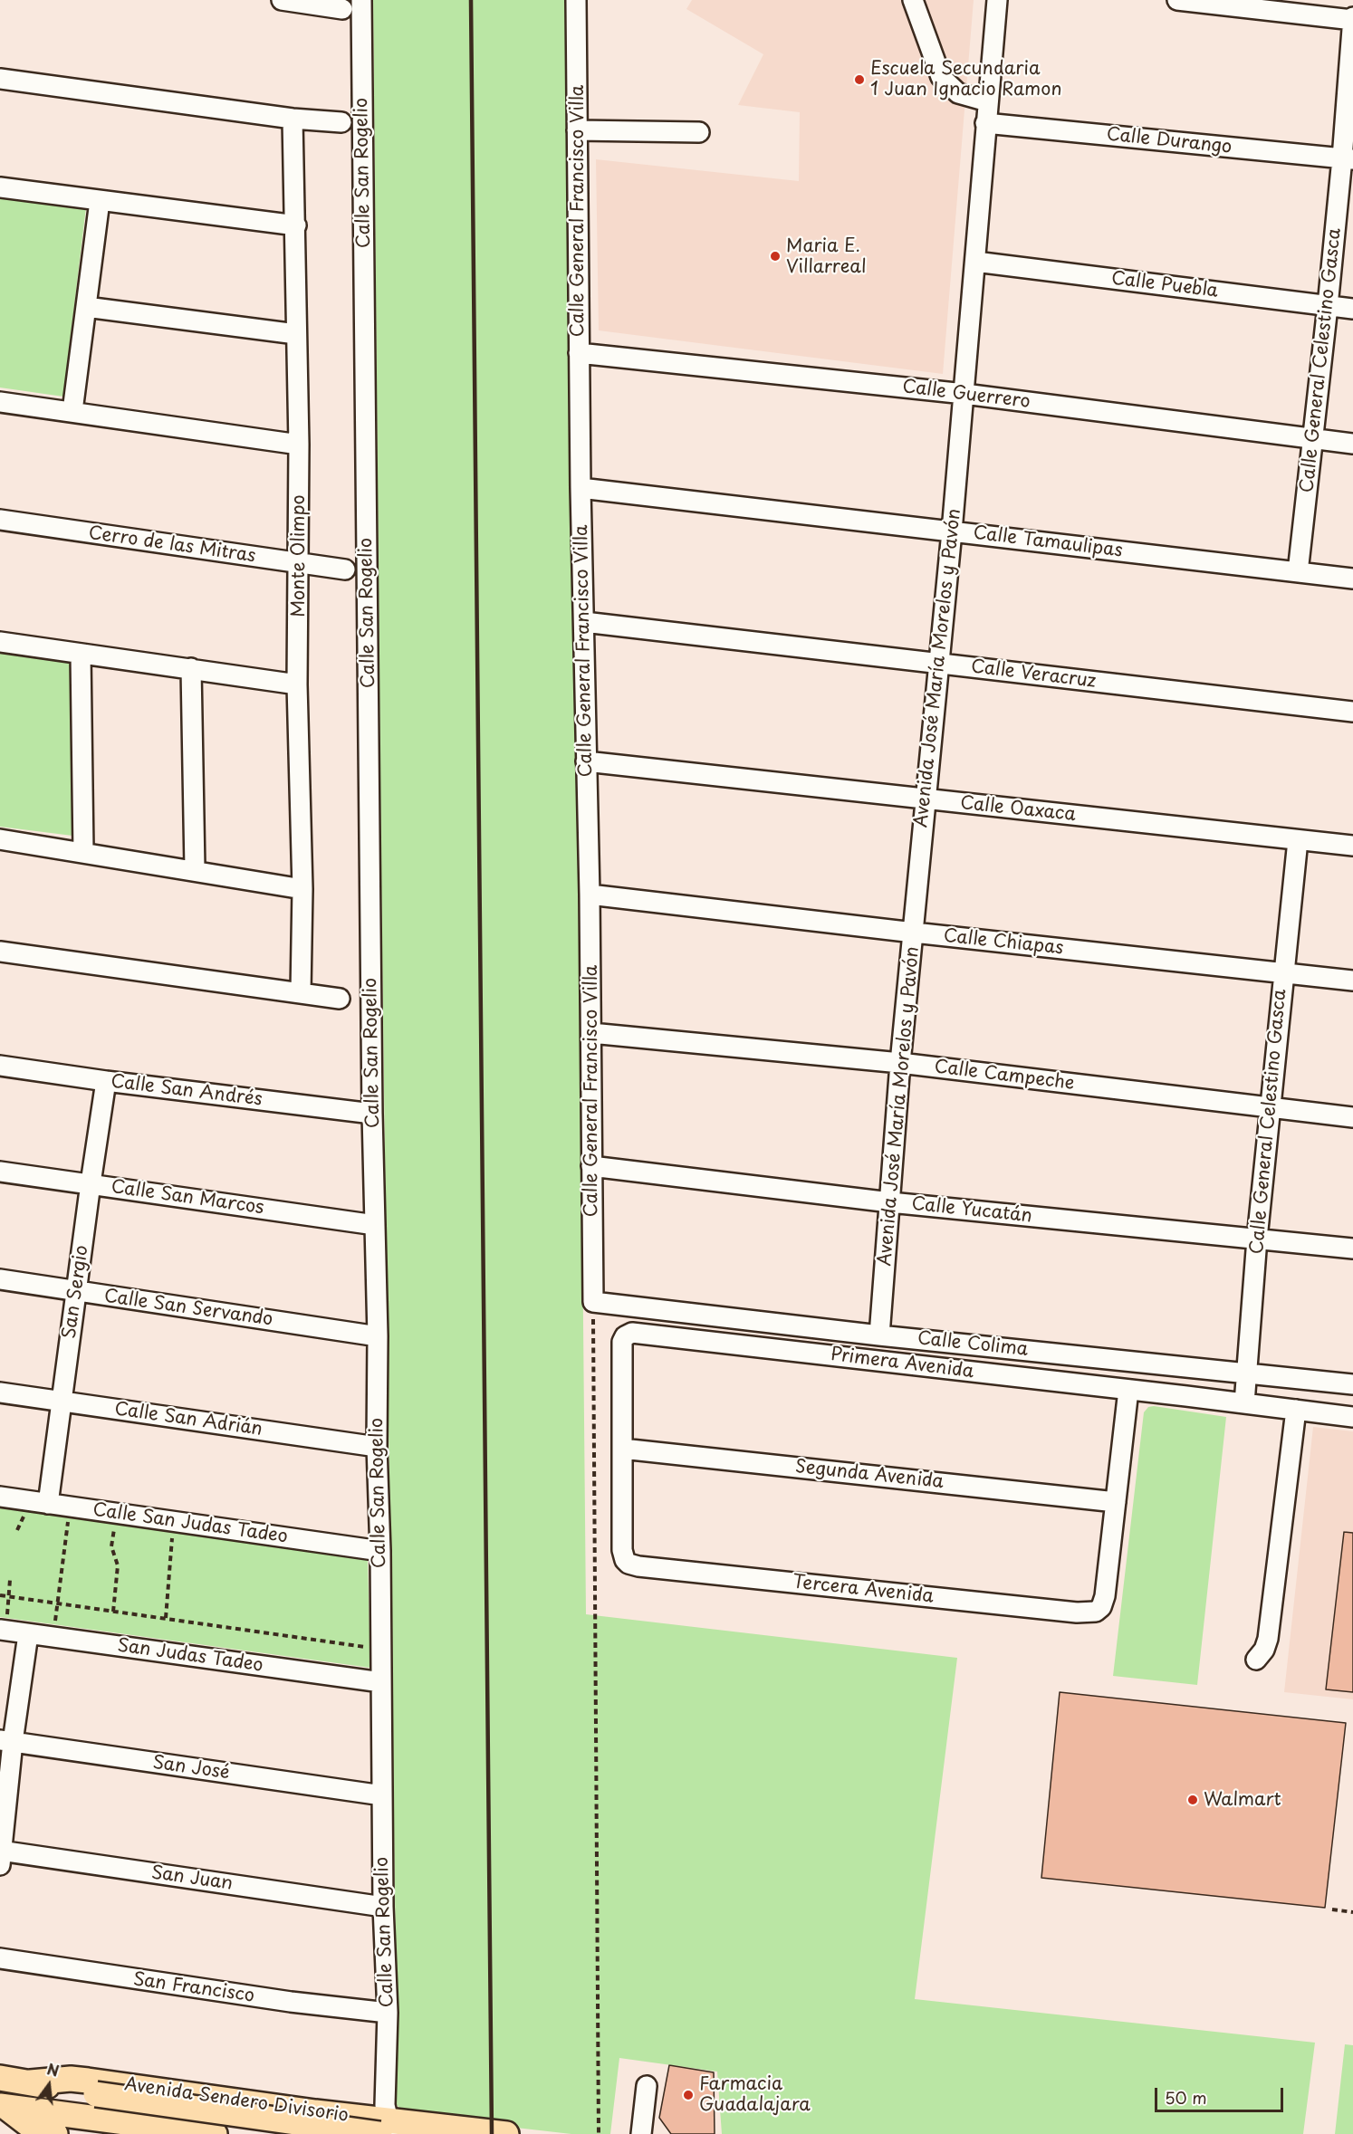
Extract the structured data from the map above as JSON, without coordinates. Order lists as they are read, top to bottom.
{
  "streets": {
    "main road": ["Avenida Sendero Divisorio"],
    "street": [
      "Calle Durango",
      "Calle San Rogelio",
      "Calle General Francisco Villa",
      "Calle Puebla",
      "Calle General Celestino Gasca",
      "Calle Guerrero",
      "Calle Tamaulipas",
      "Cerro de las Mitras",
      "Monte Olimpo",
      "Avenida José María Morelos y Pavón",
      "Calle Veracruz",
      "Calle Oaxaca",
      "Calle Chiapas",
      "Calle Campeche",
      "Calle San Andrés",
      "Calle San Marcos",
      "Calle Yucatán",
      "San Sergio",
      "Calle San Servando",
      "Calle Colima",
      "Primera Avenida",
      "Calle San Adrián",
      "Segunda Avenida",
      "Calle San Judas Tadeo",
      "Tercera Avenida",
      "San Judas Tadeo",
      "San José",
      "San Juan",
      "San Francisco"
    ]
  },
  "crossings": [
    ["Calle Durango", "Calle General Celestino Gasca"],
    ["Calle Durango", "Avenida José María Morelos y Pavón"],
    ["Calle San Rogelio", "Calle San Andrés"],
    ["Calle San Rogelio", "Calle San Marcos"],
    ["Calle San Rogelio", "Calle San Servando"],
    ["Calle San Rogelio", "Calle San Adrián"],
    ["Calle San Rogelio", "Calle San Judas Tadeo"],
    ["Calle San Rogelio", "San Judas Tadeo"],
    ["Calle San Rogelio", "San José"],
    ["Calle San Rogelio", "San Juan"],
    ["Calle San Rogelio", "San Francisco"],
    ["Calle San Rogelio", "Avenida Sendero Divisorio"],
    ["Calle General Francisco Villa", "Calle Guerrero"],
    ["Calle General Francisco Villa", "Calle Tamaulipas"],
    ["Calle General Francisco Villa", "Calle Veracruz"],
    ["Calle General Francisco Villa", "Calle Oaxaca"],
    ["Calle General Francisco Villa", "Calle Chiapas"],
    ["Calle General Francisco Villa", "Calle Campeche"],
    ["Calle General Francisco Villa", "Calle Yucatán"],
    ["Calle General Francisco Villa", "Calle Colima"],
    ["Calle Puebla", "Calle General Celestino Gasca"],
    ["Calle Puebla", "Avenida José María Morelos y Pavón"],
    ["Calle General Celestino Gasca", "Calle Guerrero"],
    ["Calle General Celestino Gasca", "Calle Tamaulipas"],
    ["Calle General Celestino Gasca", "Calle Oaxaca"],
    ["Calle General Celestino Gasca", "Calle Chiapas"],
    ["Calle General Celestino Gasca", "Calle Campeche"],
    ["Calle General Celestino Gasca", "Calle Yucatán"],
    ["Calle General Celestino Gasca", "Calle Colima"],
    ["Calle General Celestino Gasca", "Primera Avenida"],
    ["Calle Guerrero", "Avenida José María Morelos y Pavón"],
    ["Calle Tamaulipas", "Avenida José María Morelos y Pavón"],
    ["Cerro de las Mitras", "Monte Olimpo"],
    ["Avenida José María Morelos y Pavón", "Calle Veracruz"],
    ["Avenida José María Morelos y Pavón", "Calle Oaxaca"],
    ["Avenida José María Morelos y Pavón", "Calle Chiapas"],
    ["Avenida José María Morelos y Pavón", "Calle Campeche"],
    ["Avenida José María Morelos y Pavón", "Calle Yucatán"],
    ["Avenida José María Morelos y Pavón", "Calle Colima"],
    ["Calle San Andrés", "San Sergio"],
    ["Calle San Marcos", "San Sergio"],
    ["San Sergio", "Calle San Servando"],
    ["San Sergio", "Calle San Adrián"],
    ["San Sergio", "Calle San Judas Tadeo"],
    ["Primera Avenida", "Segunda Avenida"],
    ["Primera Avenida", "Tercera Avenida"],
    ["Segunda Avenida", "Tercera Avenida"]
  ],
  "places": [
    "Escuela Secundaria 1 Juan Ignacio Ramon",
    "Maria E. Villarreal",
    "Walmart",
    "Farmacia Guadalajara"
  ],
  "scale_bar": "50 m",
  "north": "top"
}
